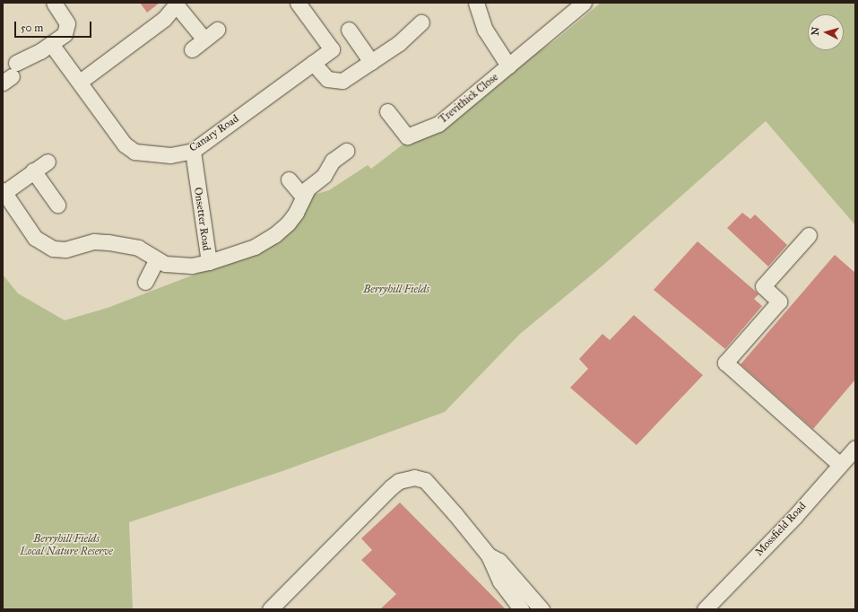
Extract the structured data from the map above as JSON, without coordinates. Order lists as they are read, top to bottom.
{
  "streets": {
    "street": [
      "Trevithick Close",
      "Canary Road",
      "Onsetter Road",
      "Mossfield Road"
    ]
  },
  "crossings": [
    ["Canary Road", "Onsetter Road"]
  ],
  "parks": ["Berryhill Fields", "Berryhill Fields Local Nature Reserve"],
  "scale_bar": "50 m",
  "north": "left"
}
